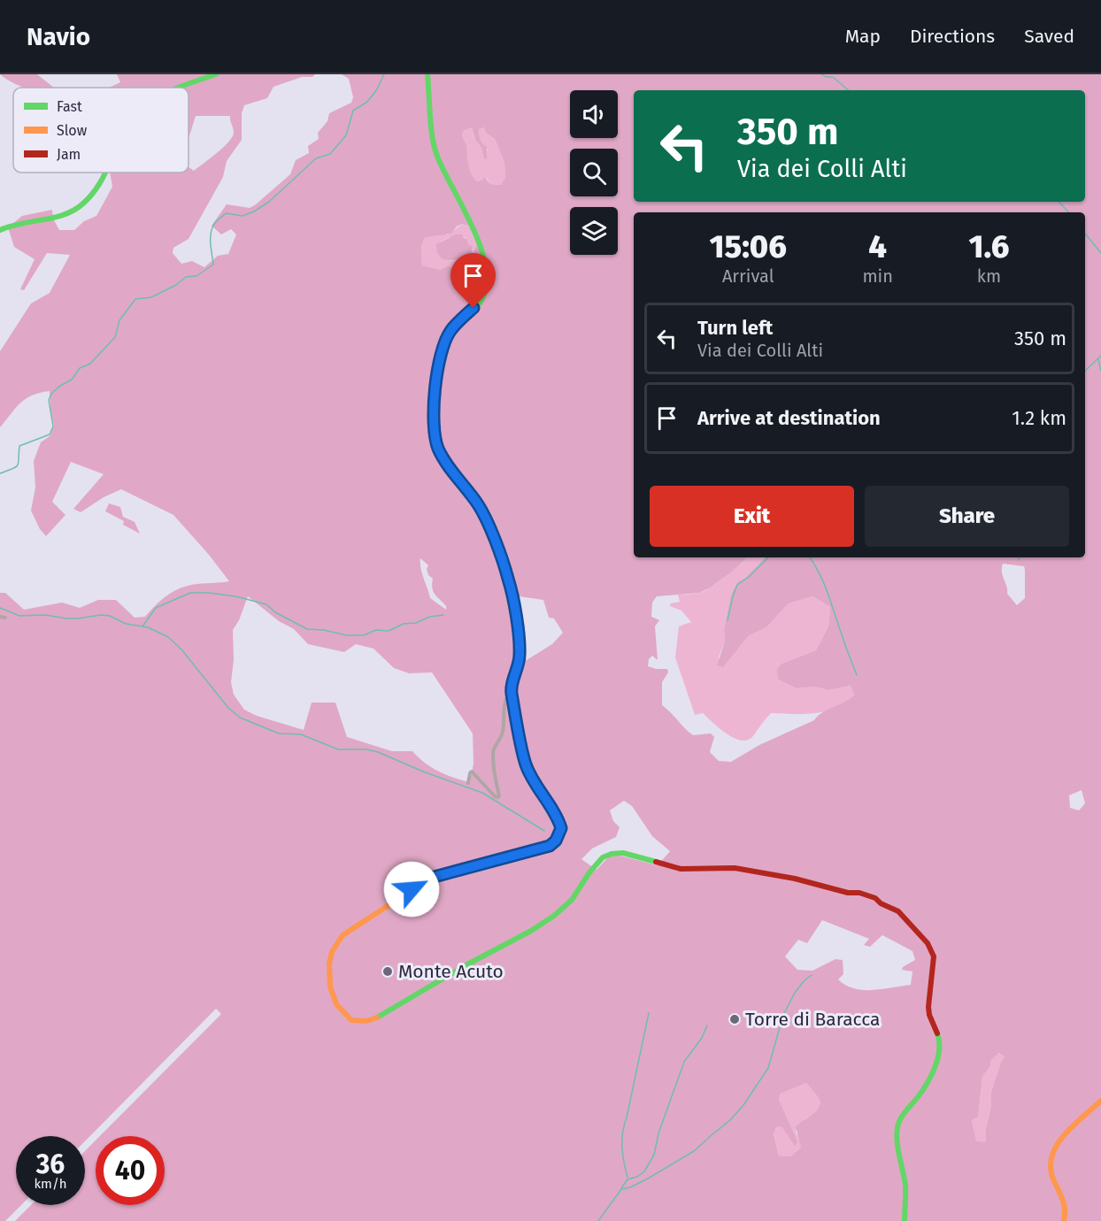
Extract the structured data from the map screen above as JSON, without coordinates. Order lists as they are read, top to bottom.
{
  "places": ["Monte Acuto", "Torre di Baracca"],
  "legend": ["Fast", "Slow", "Jam"],
  "page": {
    "header": "Navio",
    "nav": ["Map", "Directions", "Saved"],
    "turn": ["350 m", "Via dei Colli Alti"],
    "eta": [
      "15:06",
      "Arrival",
      "4",
      "min",
      "1.6",
      "km"
    ],
    "list": [
      {
        "name": "Turn left",
        "note": "Via dei Colli Alti",
        "value": "350 m"
      },
      {
        "name": "Arrive at destination",
        "value": "1.2 km"
      }
    ],
    "buttons": ["Exit", "Share"],
    "speed": "36 km/h",
    "limit": "40"
  }
}
